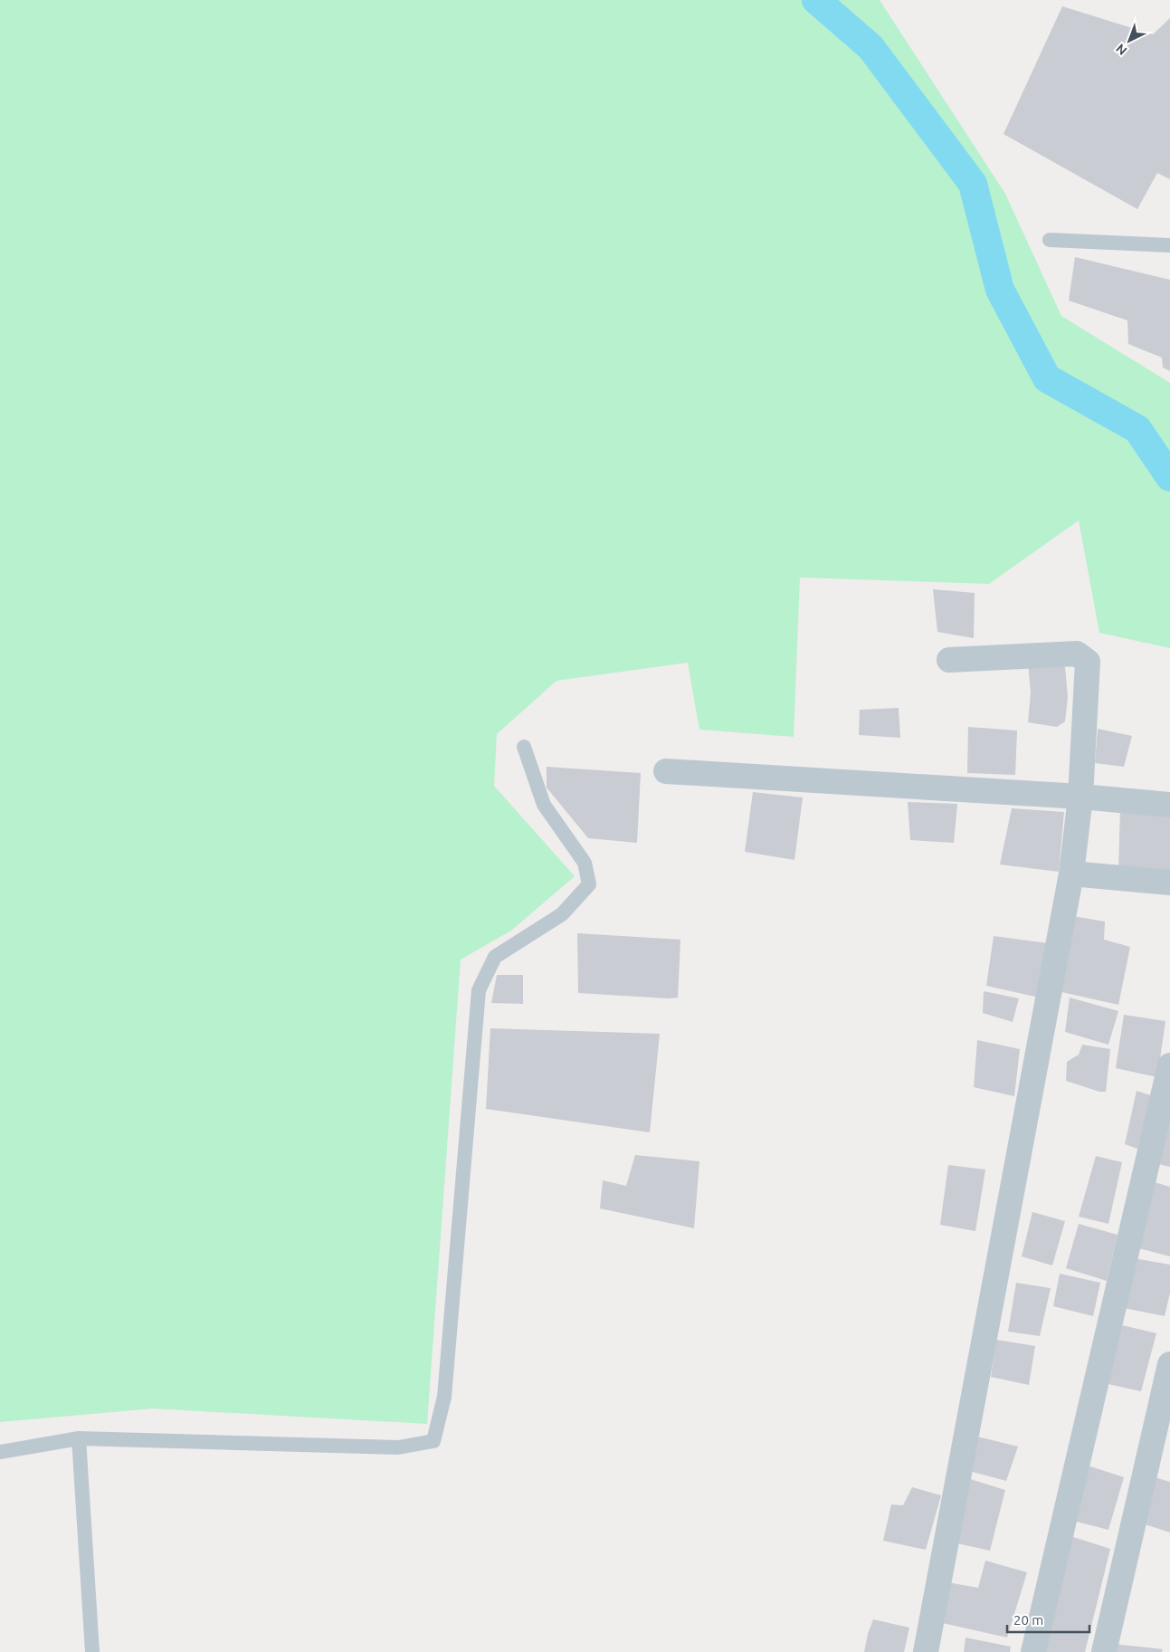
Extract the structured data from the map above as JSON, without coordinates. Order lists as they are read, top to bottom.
{
  "scale_bar": "20 m",
  "north": "bottom left"
}
